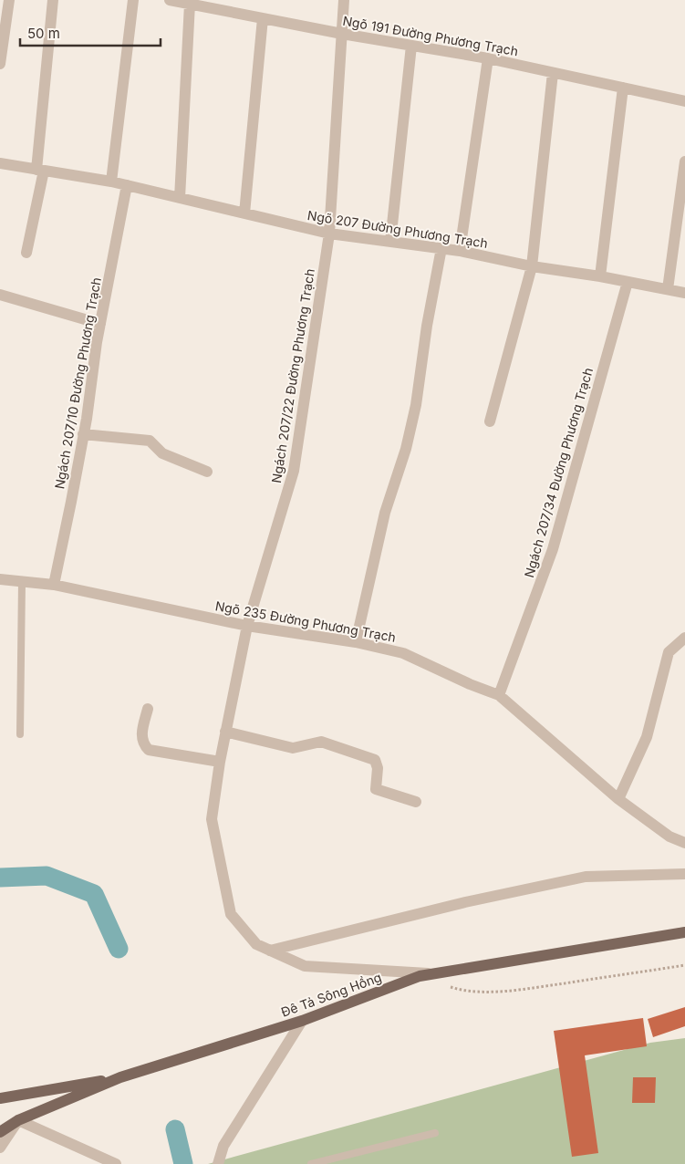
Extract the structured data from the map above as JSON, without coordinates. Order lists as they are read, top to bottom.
{
  "streets": {
    "main road": ["Đê Tả Sông Hồng"],
    "street": [
      "Ngõ 191 Đường Phương Trạch",
      "Ngõ 207 Đường Phương Trạch",
      "Ngách 207/22 Đường Phương Trạch",
      "Ngách 207/10 Đường Phương Trạch",
      "Ngách 207/34 Đường Phương Trạch",
      "Ngõ 235 Đường Phương Trạch"
    ]
  },
  "crossings": [
    ["Ngõ 191 Đường Phương Trạch", "Ngách 207/22 Đường Phương Trạch"],
    ["Ngõ 207 Đường Phương Trạch", "Ngách 207/22 Đường Phương Trạch"],
    ["Ngõ 207 Đường Phương Trạch", "Ngách 207/10 Đường Phương Trạch"],
    ["Ngõ 207 Đường Phương Trạch", "Ngách 207/34 Đường Phương Trạch"],
    ["Ngách 207/22 Đường Phương Trạch", "Ngõ 235 Đường Phương Trạch"],
    ["Ngách 207/22 Đường Phương Trạch", "Đê Tả Sông Hồng"],
    ["Ngách 207/10 Đường Phương Trạch", "Ngõ 235 Đường Phương Trạch"],
    ["Ngách 207/34 Đường Phương Trạch", "Ngõ 235 Đường Phương Trạch"]
  ],
  "scale_bar": "50 m"
}
